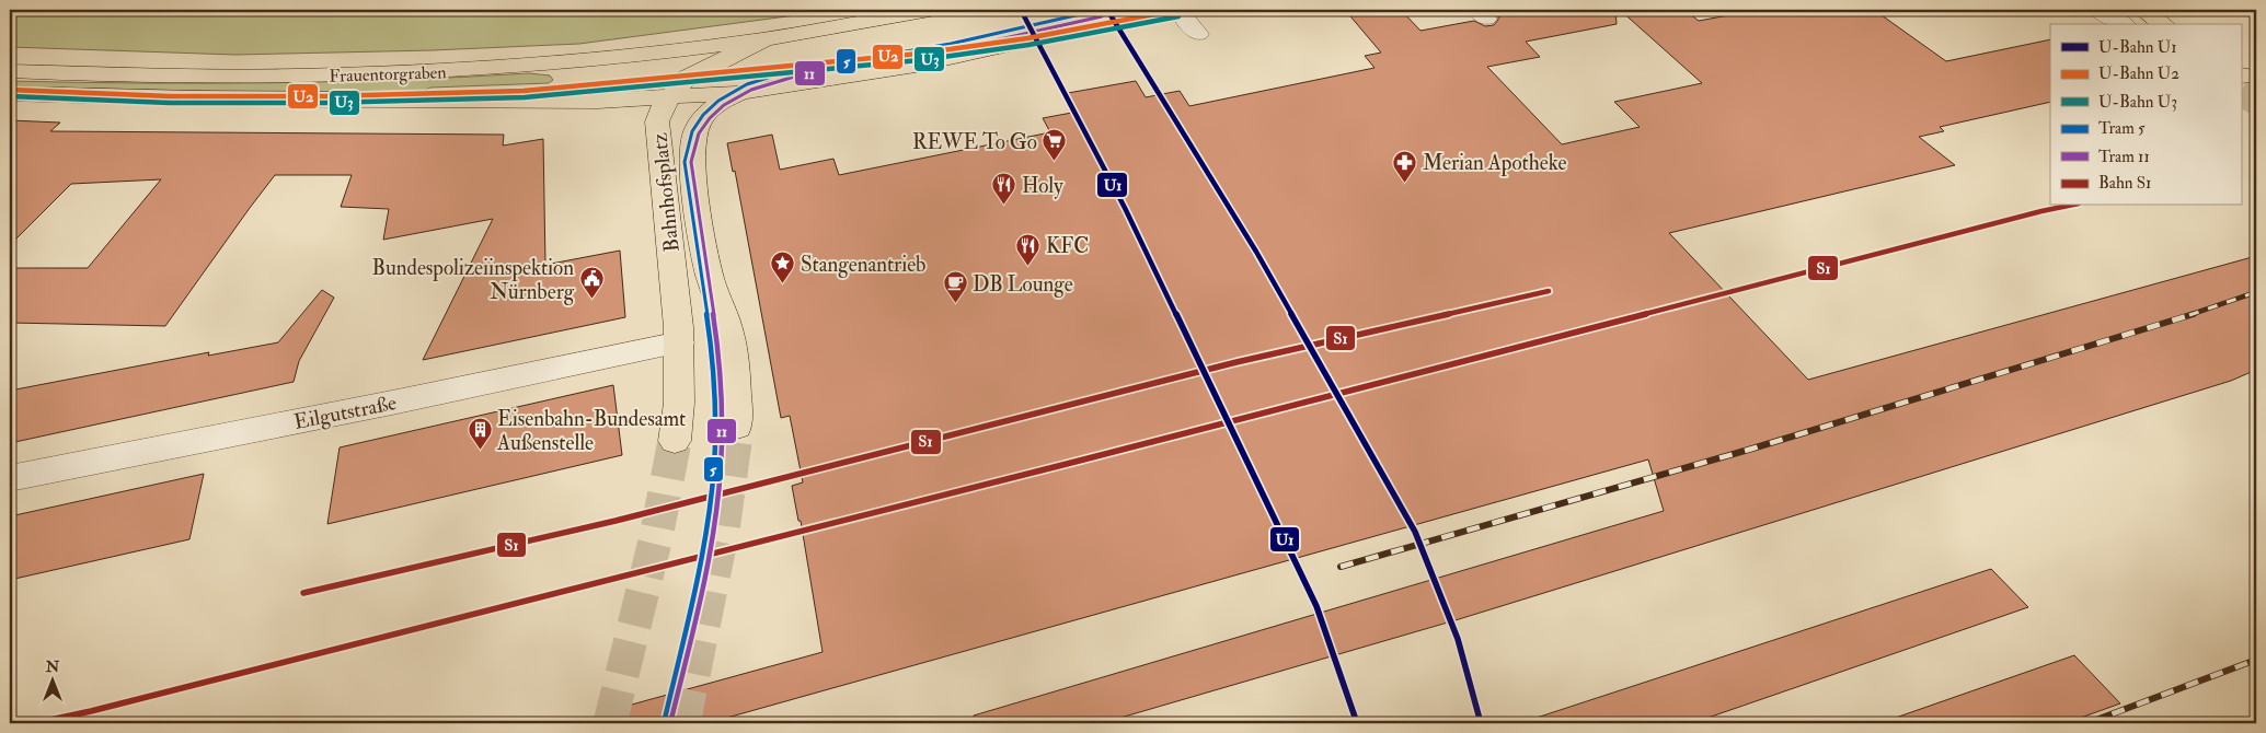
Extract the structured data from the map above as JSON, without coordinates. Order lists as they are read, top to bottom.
{
  "streets": {
    "main road": ["Frauentorgraben", "Bahnhofsplatz"],
    "street": ["Eilgutstraße"]
  },
  "crossings": [
    ["Frauentorgraben", "Bahnhofsplatz"],
    ["Bahnhofsplatz", "Eilgutstraße"]
  ],
  "places": {
    "supermarket": ["REWE To Go"],
    "pharmacy": ["Merian Apotheke"],
    "restaurant": ["Holy", "KFC"],
    "place": ["Stangenantrieb"],
    "public building": ["Bundespolizeiinspektion Nürnberg"],
    "cafe": ["DB Lounge"],
    "building": ["Eisenbahn-Bundesamt Außenstelle"]
  },
  "lines": [
    "metro line U1",
    "metro line U2",
    "tram line 5",
    "metro line U3",
    "tram line 11",
    "rail line S1"
  ],
  "legend": [
    "U-Bahn U1",
    "U-Bahn U2",
    "U-Bahn U3",
    "Tram 5",
    "Tram 11",
    "Bahn S1"
  ],
  "north": "top"
}
